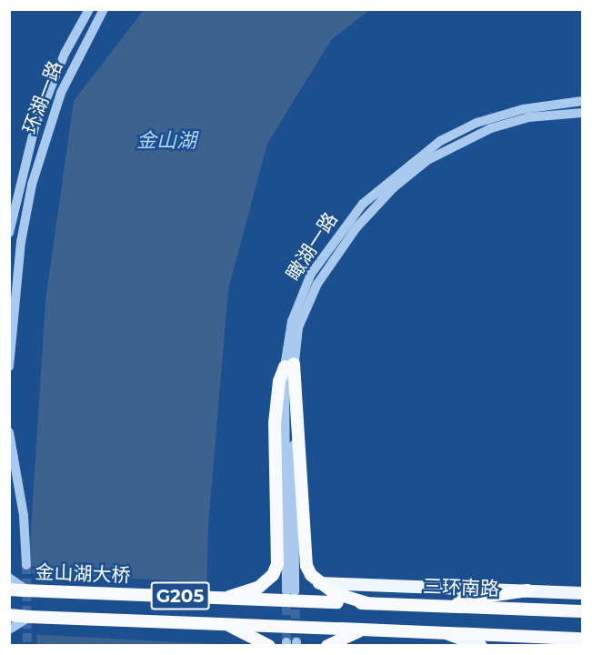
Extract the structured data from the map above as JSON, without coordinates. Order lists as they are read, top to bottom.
{
  "streets": {
    "highway": ["金山湖大桥", "三环南路", "G205"],
    "street": ["环湖一路", "瞰湖一路"]
  },
  "crossings": [
    ["金山湖大桥", "三环南路"],
    ["金山湖大桥", "G205"]
  ],
  "water": ["金山湖"]
}
